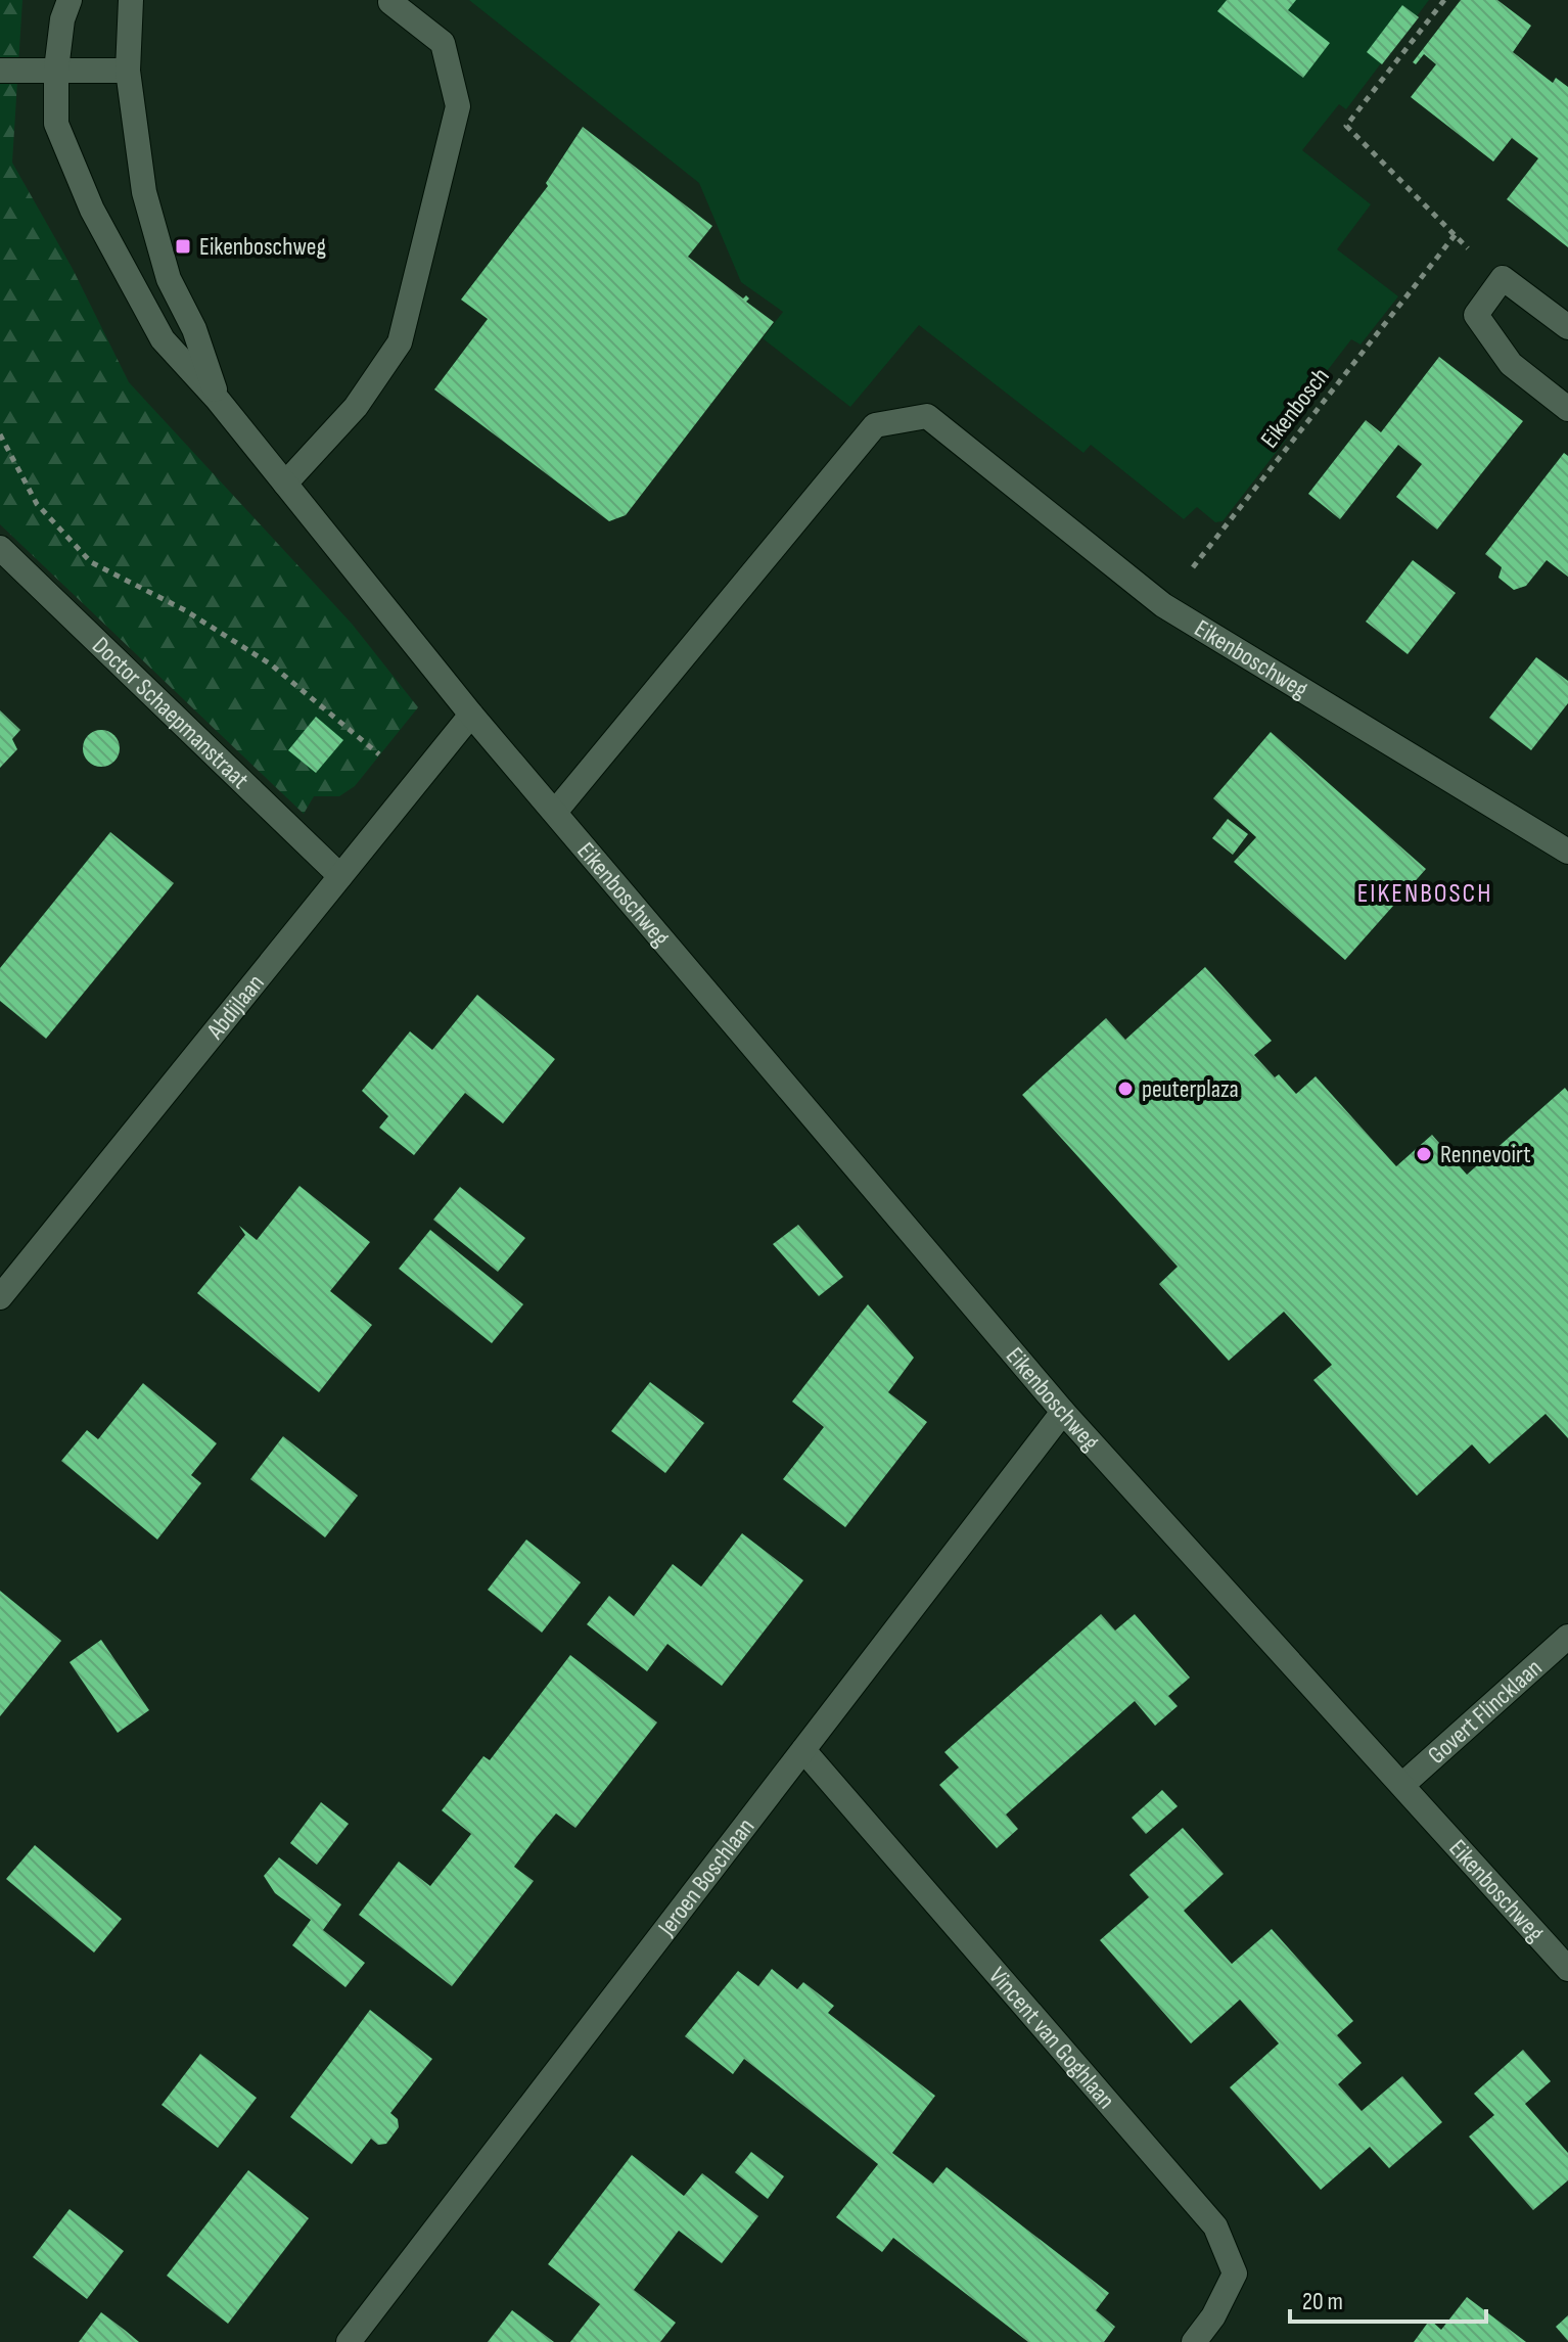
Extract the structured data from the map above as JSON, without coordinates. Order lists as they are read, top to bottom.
{
  "streets": {
    "street": [
      "Eikenboschweg",
      "Doctor Schaepmanstraat",
      "Abdijlaan",
      "Govert Flincklaan",
      "Jeroen Boschlaan",
      "Vincent van Goghlaan"
    ],
    "path": ["Eikenbosch"]
  },
  "crossings": [
    ["Eikenbosch", "Eikenboschweg"],
    ["Eikenboschweg", "Abdijlaan"],
    ["Eikenboschweg", "Govert Flincklaan"],
    ["Eikenboschweg", "Jeroen Boschlaan"],
    ["Doctor Schaepmanstraat", "Abdijlaan"],
    ["Jeroen Boschlaan", "Vincent van Goghlaan"]
  ],
  "districts": ["EIKENBOSCH"],
  "places": {
    "transit": ["Eikenboschweg"],
    "other": ["peuterplaza", "Rennevoirt"]
  },
  "scale_bar": "20 m"
}
